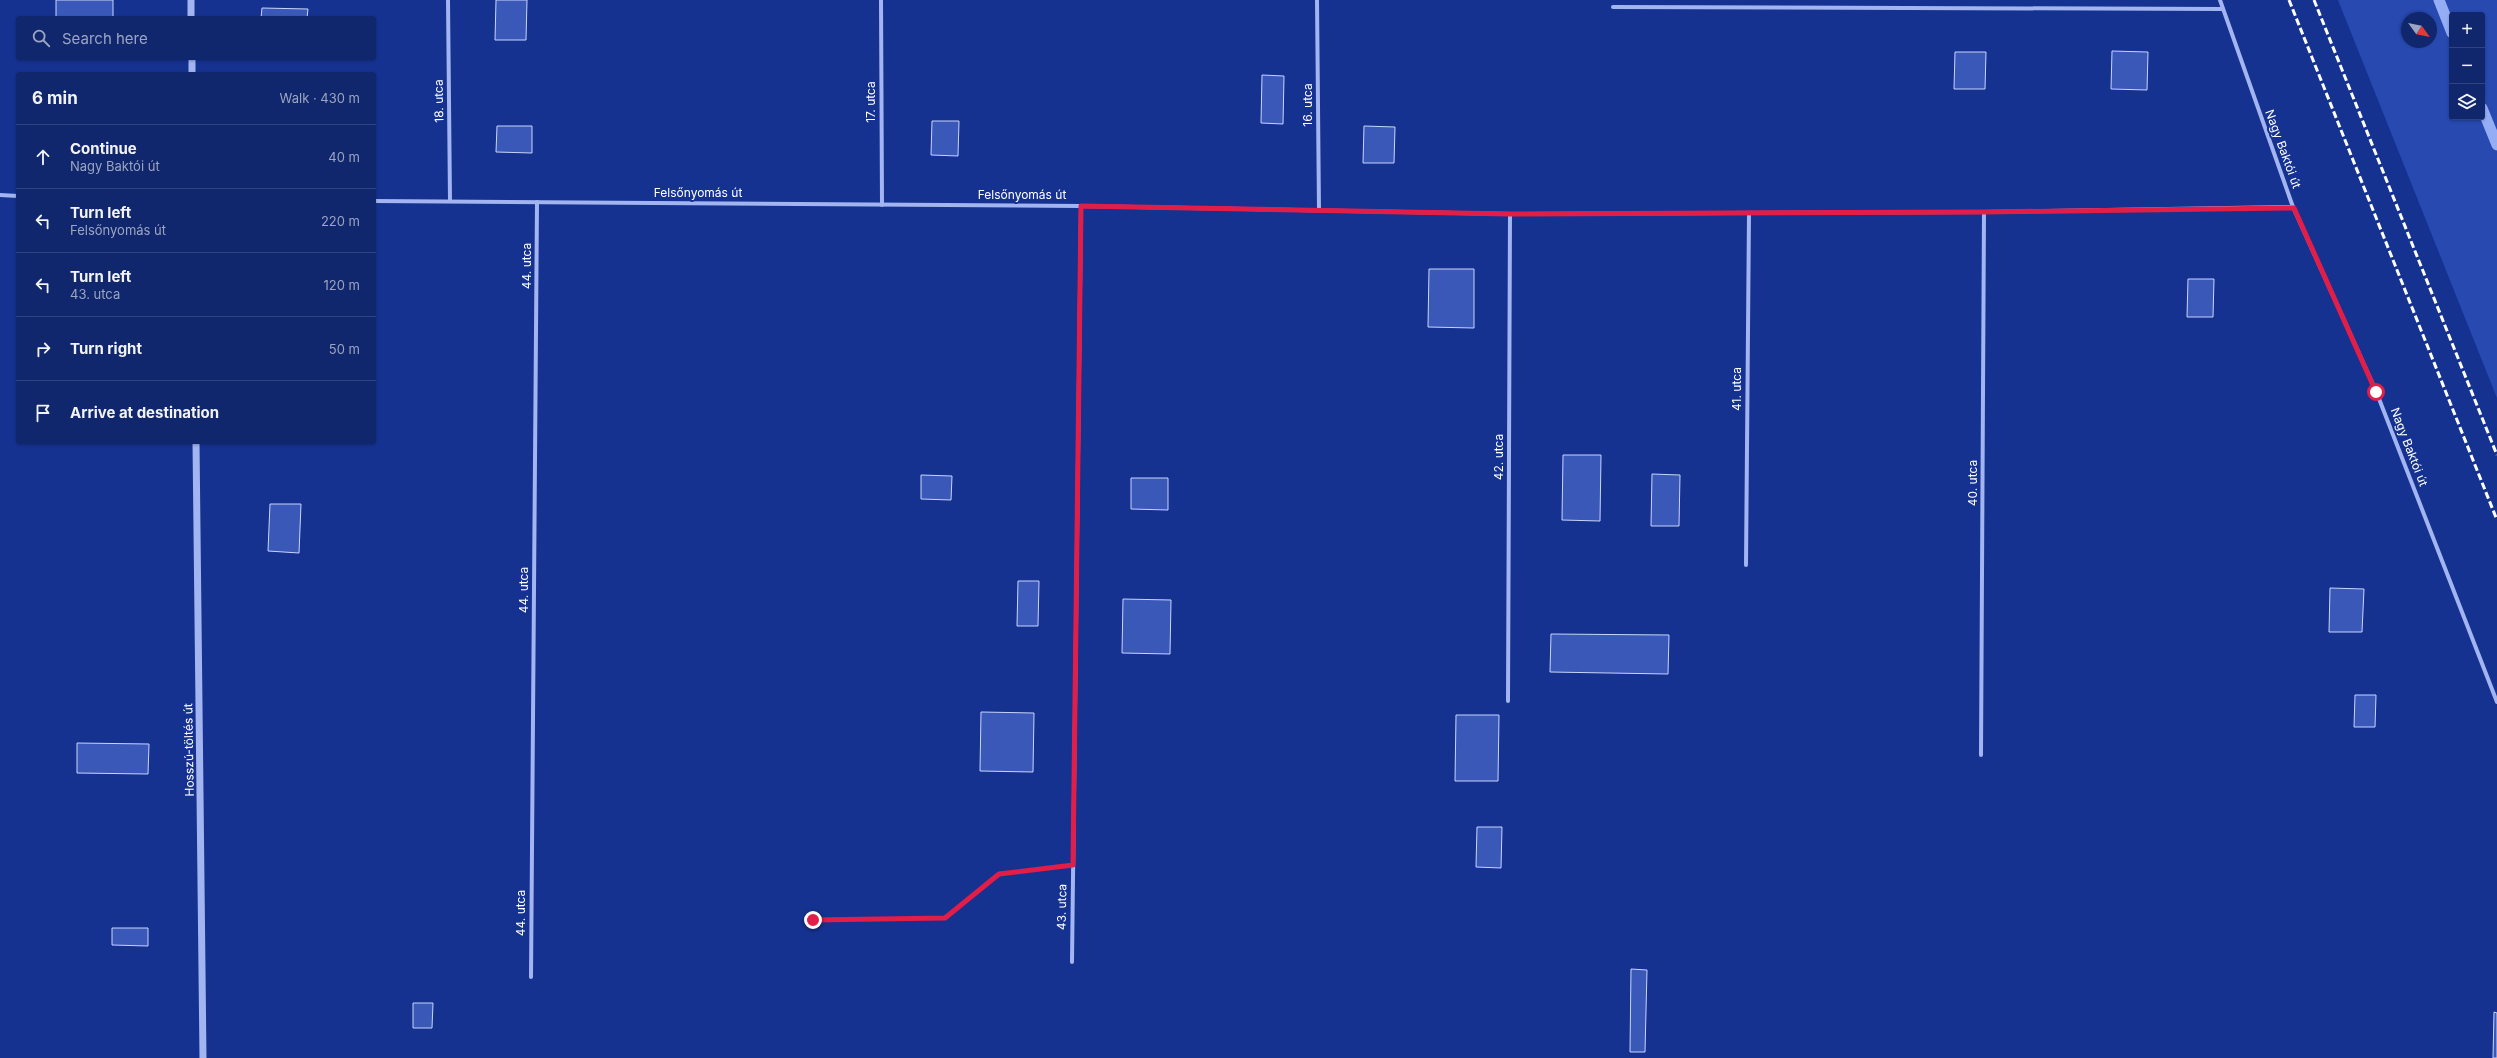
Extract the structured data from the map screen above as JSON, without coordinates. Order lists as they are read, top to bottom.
{
  "streets": {
    "street": [
      "18. utca",
      "17. utca",
      "16. utca",
      "Nagy Baktói út",
      "Felsőnyomás út",
      "44. utca",
      "41. utca",
      "42. utca",
      "40. utca",
      "Hosszú-töltés út",
      "43. utca"
    ]
  },
  "crossings": [
    ["18. utca", "Felsőnyomás út"],
    ["17. utca", "Felsőnyomás út"],
    ["16. utca", "Felsőnyomás út"],
    ["Nagy Baktói út", "Felsőnyomás út"],
    ["Felsőnyomás út", "44. utca"],
    ["Felsőnyomás út", "41. utca"],
    ["Felsőnyomás út", "42. utca"],
    ["Felsőnyomás út", "40. utca"],
    ["Felsőnyomás út", "43. utca"]
  ],
  "north": "bottom right",
  "page": {
    "map_buttons": ["+", "−"],
    "search": "Search here",
    "heading": ["6 min", "Walk · 430 m"],
    "list": [
      ["Continue", "Nagy Baktói út", "40 m"],
      ["Turn left", "Felsőnyomás út", "220 m"],
      ["Turn left", "43. utca", "120 m"],
      ["Turn right", "50 m"],
      "Arrive at destination"
    ]
  }
}
